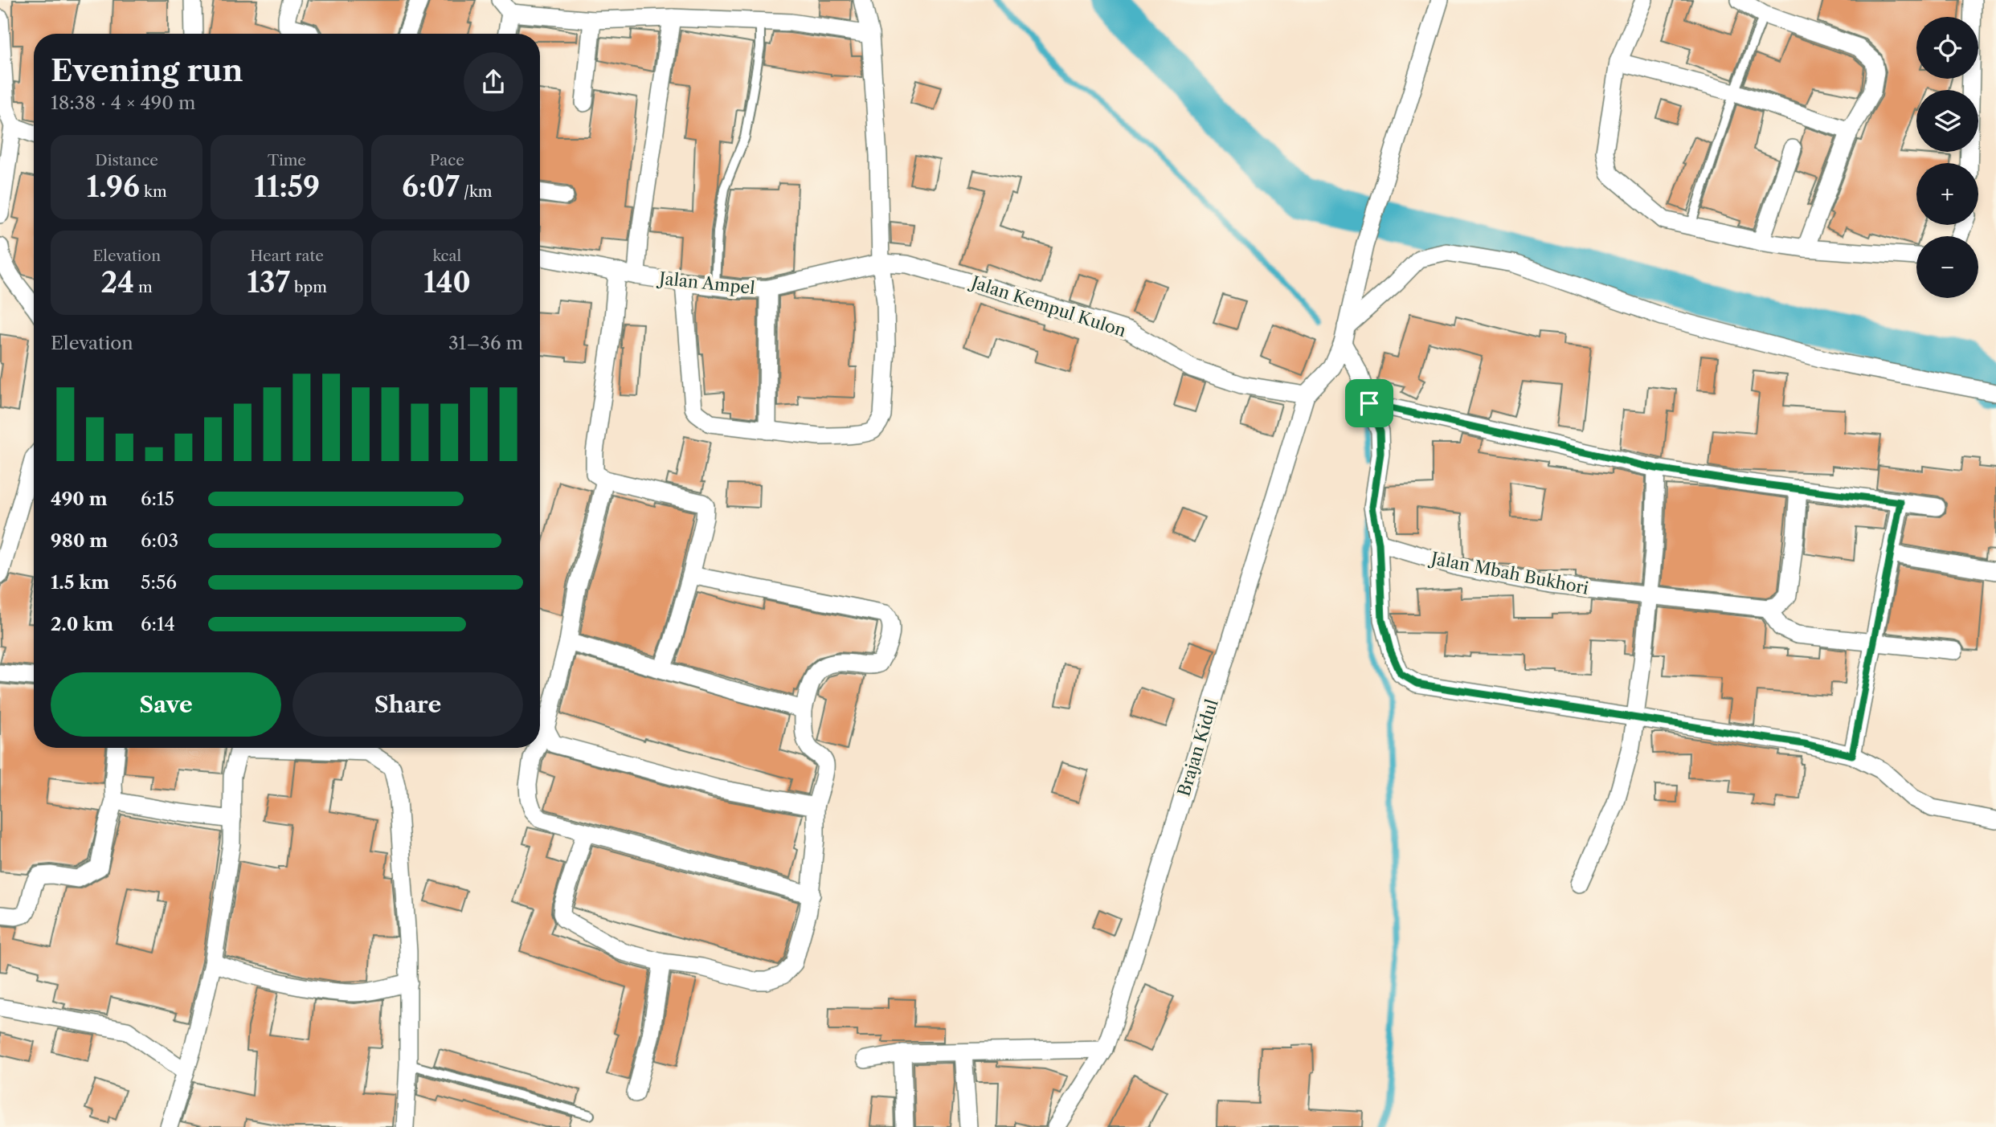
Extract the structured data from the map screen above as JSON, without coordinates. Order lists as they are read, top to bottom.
{
  "streets": {
    "street": [
      "Jalan Ampel",
      "Jalan Kempul Kulon",
      "Jalan Mbah Bukhori",
      "Brajan Kidul"
    ]
  },
  "crossings": [
    ["Jalan Ampel", "Jalan Kempul Kulon"],
    ["Jalan Kempul Kulon", "Brajan Kidul"]
  ],
  "page": {
    "map_buttons": ["+", "−"],
    "heading": ["Evening run", "18:38 · 4 × 490 m"],
    "stats": [
      ["Distance", "1.96 km"],
      ["Time", "11:59"],
      ["Pace", "6:07 /km"],
      ["Elevation", "24 m"],
      ["Heart rate", "137 bpm"],
      ["kcal", "140"]
    ],
    "chart": ["Elevation", "31–36 m"],
    "list": [
      {
        "name": "490 m",
        "note": "6:15"
      },
      {
        "name": "980 m",
        "note": "6:03"
      },
      {
        "name": "1.5 km",
        "note": "5:56"
      },
      {
        "name": "2.0 km",
        "note": "6:14"
      }
    ],
    "buttons": ["Save", "Share"]
  }
}
